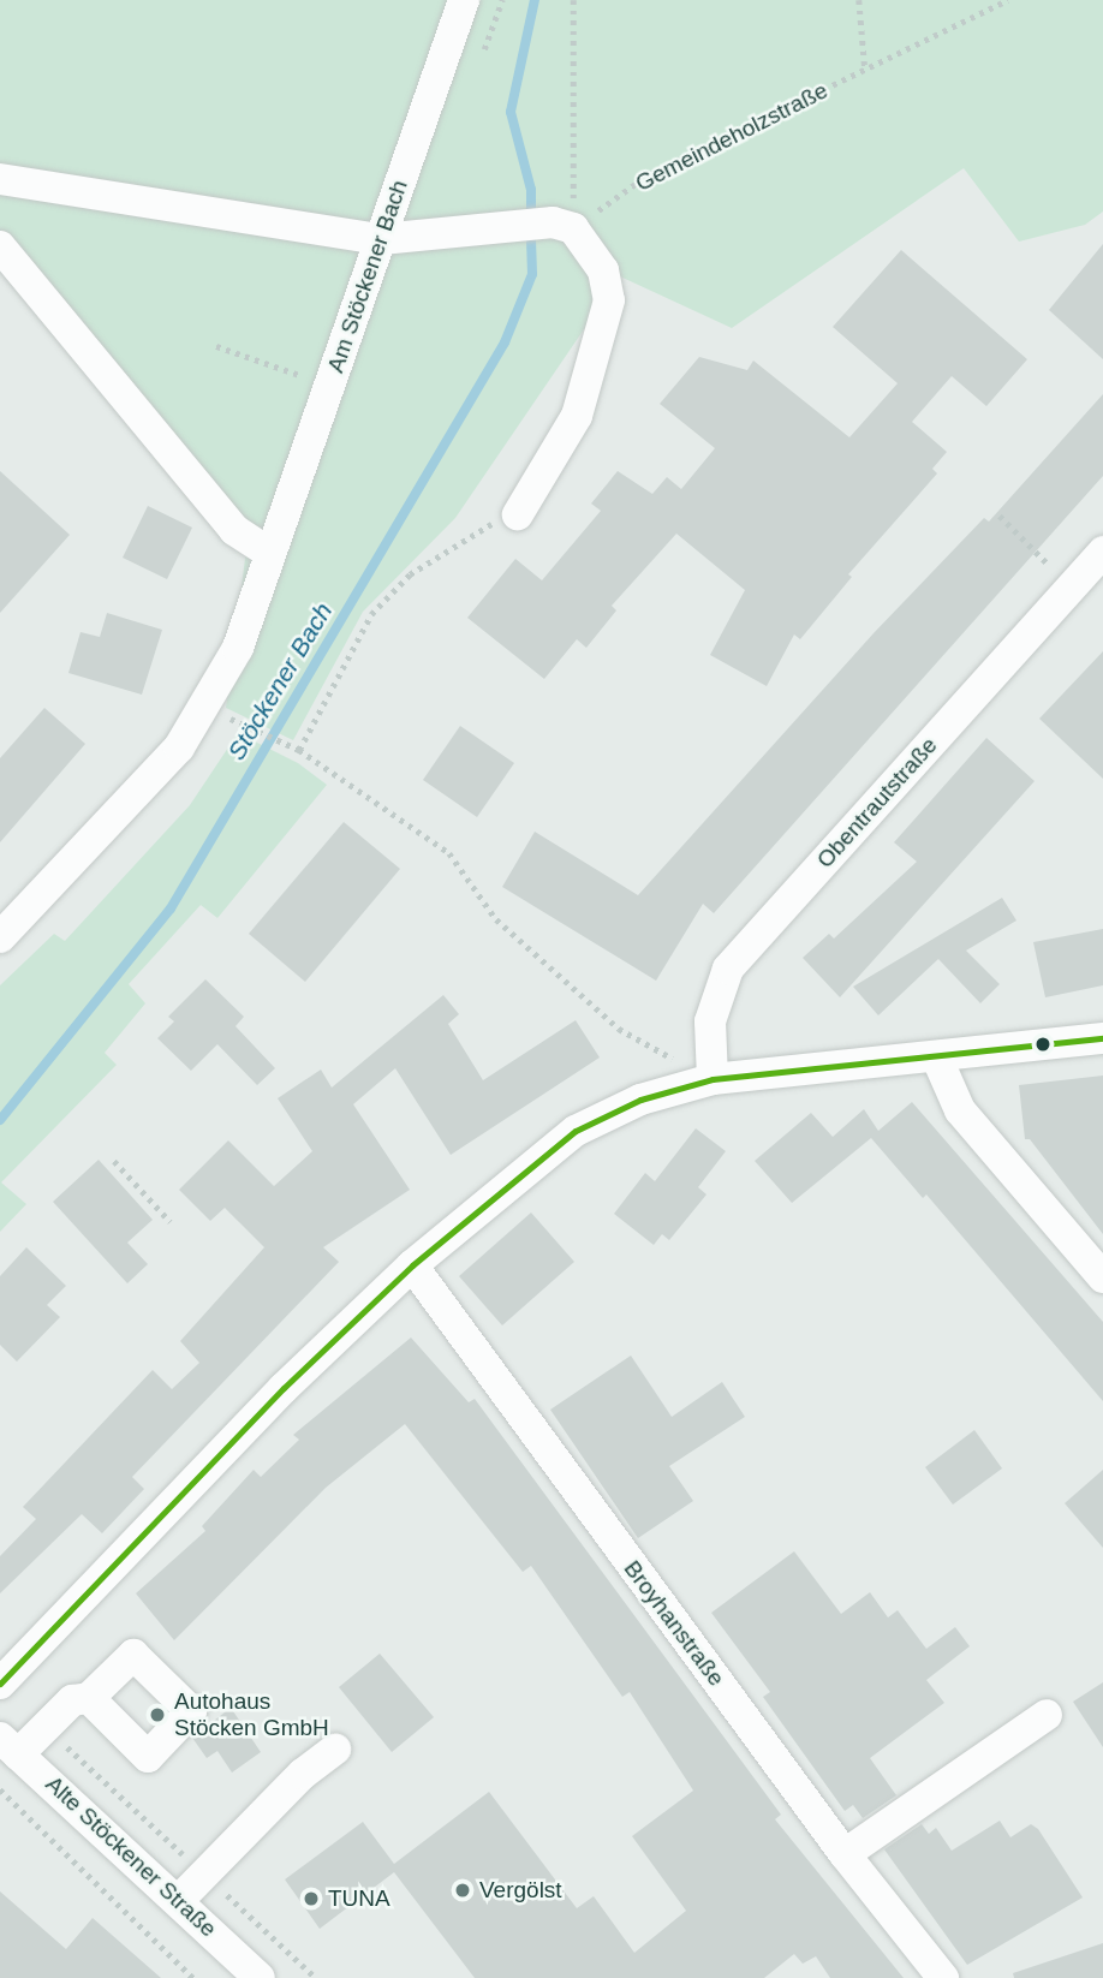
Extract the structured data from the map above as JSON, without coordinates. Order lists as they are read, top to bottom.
{
  "streets": {
    "street": [
      "Am Stöckener Bach",
      "Obentrautstraße",
      "Broyhanstraße",
      "Alte Stöckener Straße"
    ],
    "path": ["Gemeindeholzstraße"]
  },
  "water": ["Stöckener Bach"],
  "places": ["Autohaus Stöcken GmbH", "Vergölst", "TUNA"]
}
